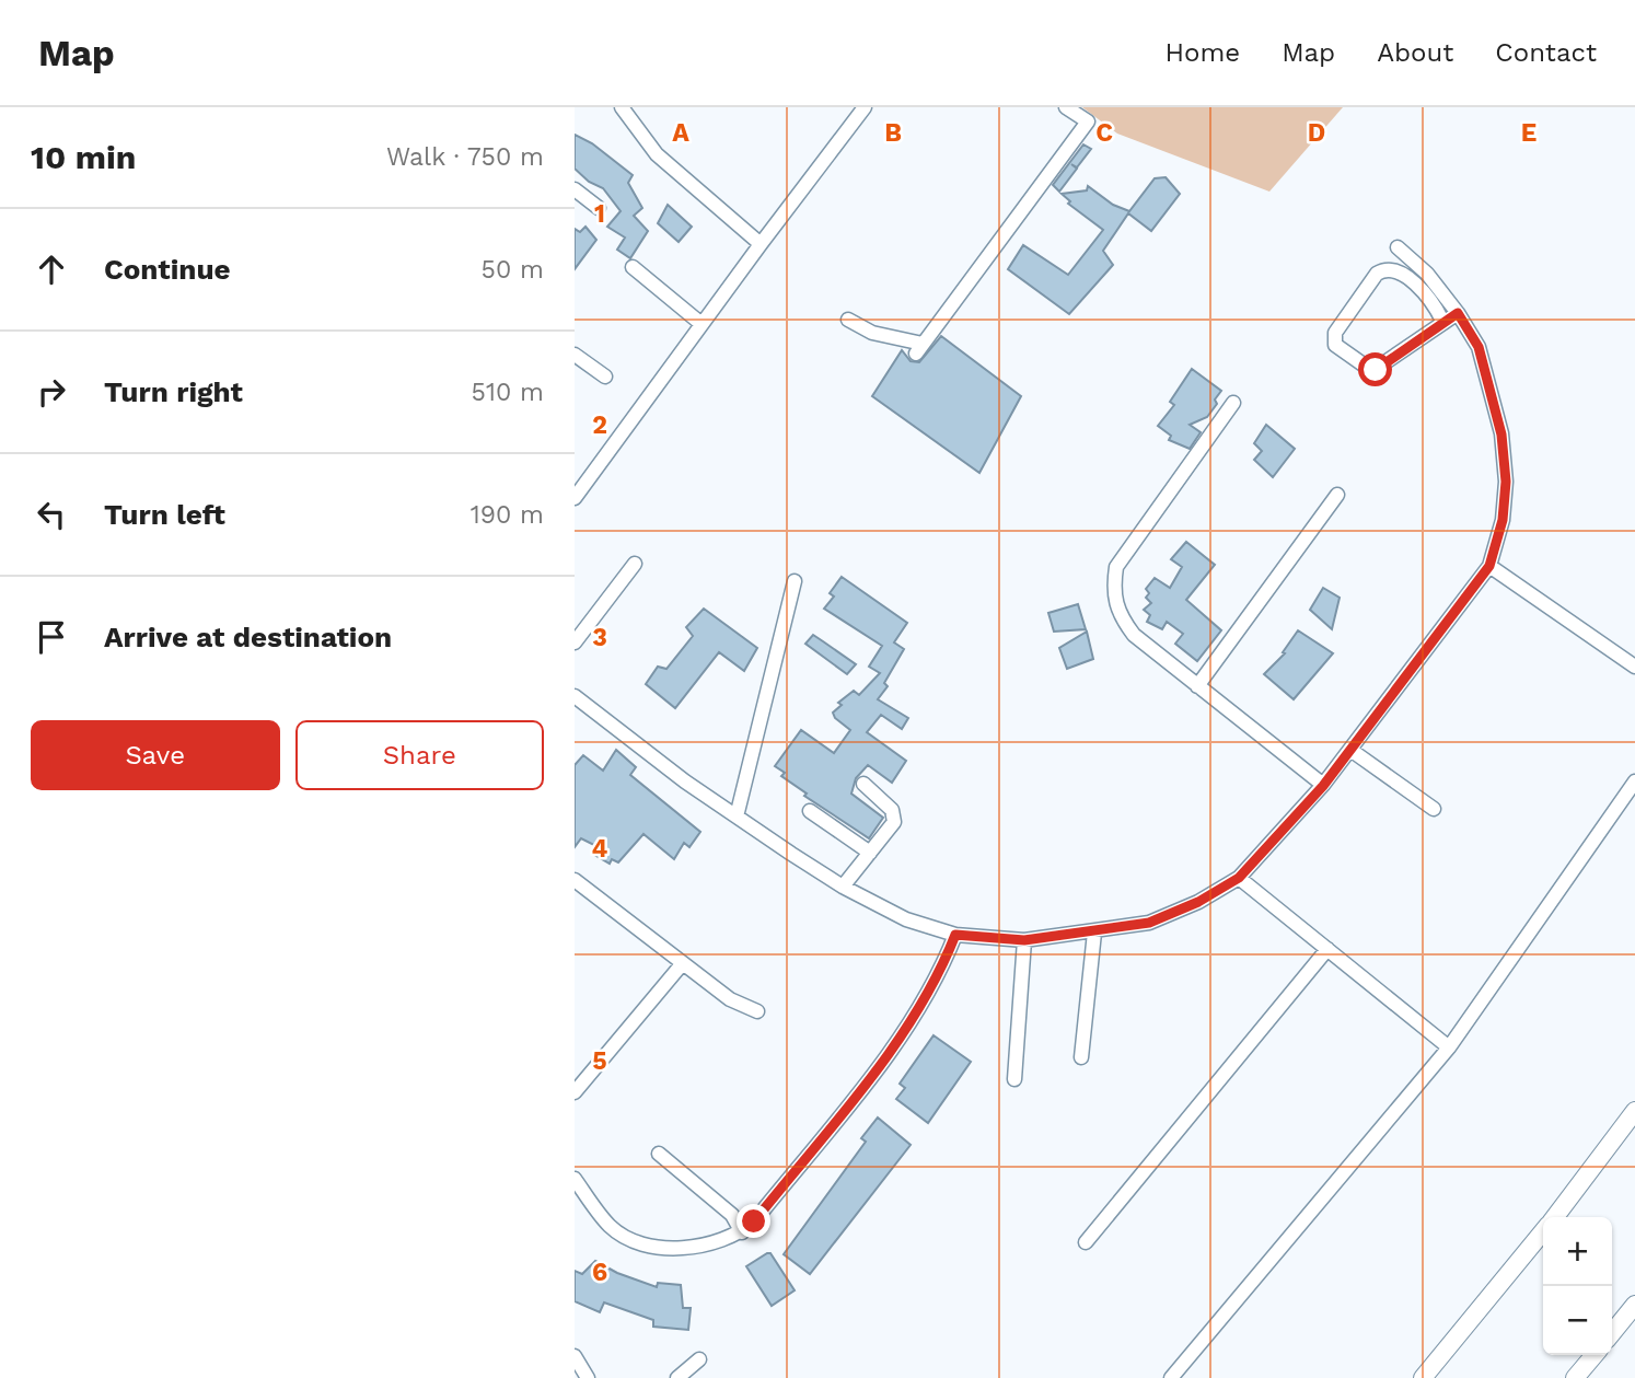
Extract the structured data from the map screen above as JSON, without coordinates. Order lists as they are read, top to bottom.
{
  "page": {
    "header": "Map",
    "nav": [
      "Home",
      "Map",
      "About",
      "Contact"
    ],
    "heading": ["10 min", "Walk · 750 m"],
    "list": [
      ["Continue", "50 m"],
      ["Turn right", "510 m"],
      ["Turn left", "190 m"],
      "Arrive at destination"
    ],
    "buttons": ["Save", "Share"],
    "map_buttons": ["+", "−"]
  },
  "grid": {
    "columns": [
      "A",
      "B",
      "C",
      "D",
      "E"
    ],
    "rows": [
      "1",
      "2",
      "3",
      "4",
      "5",
      "6"
    ]
  }
}
